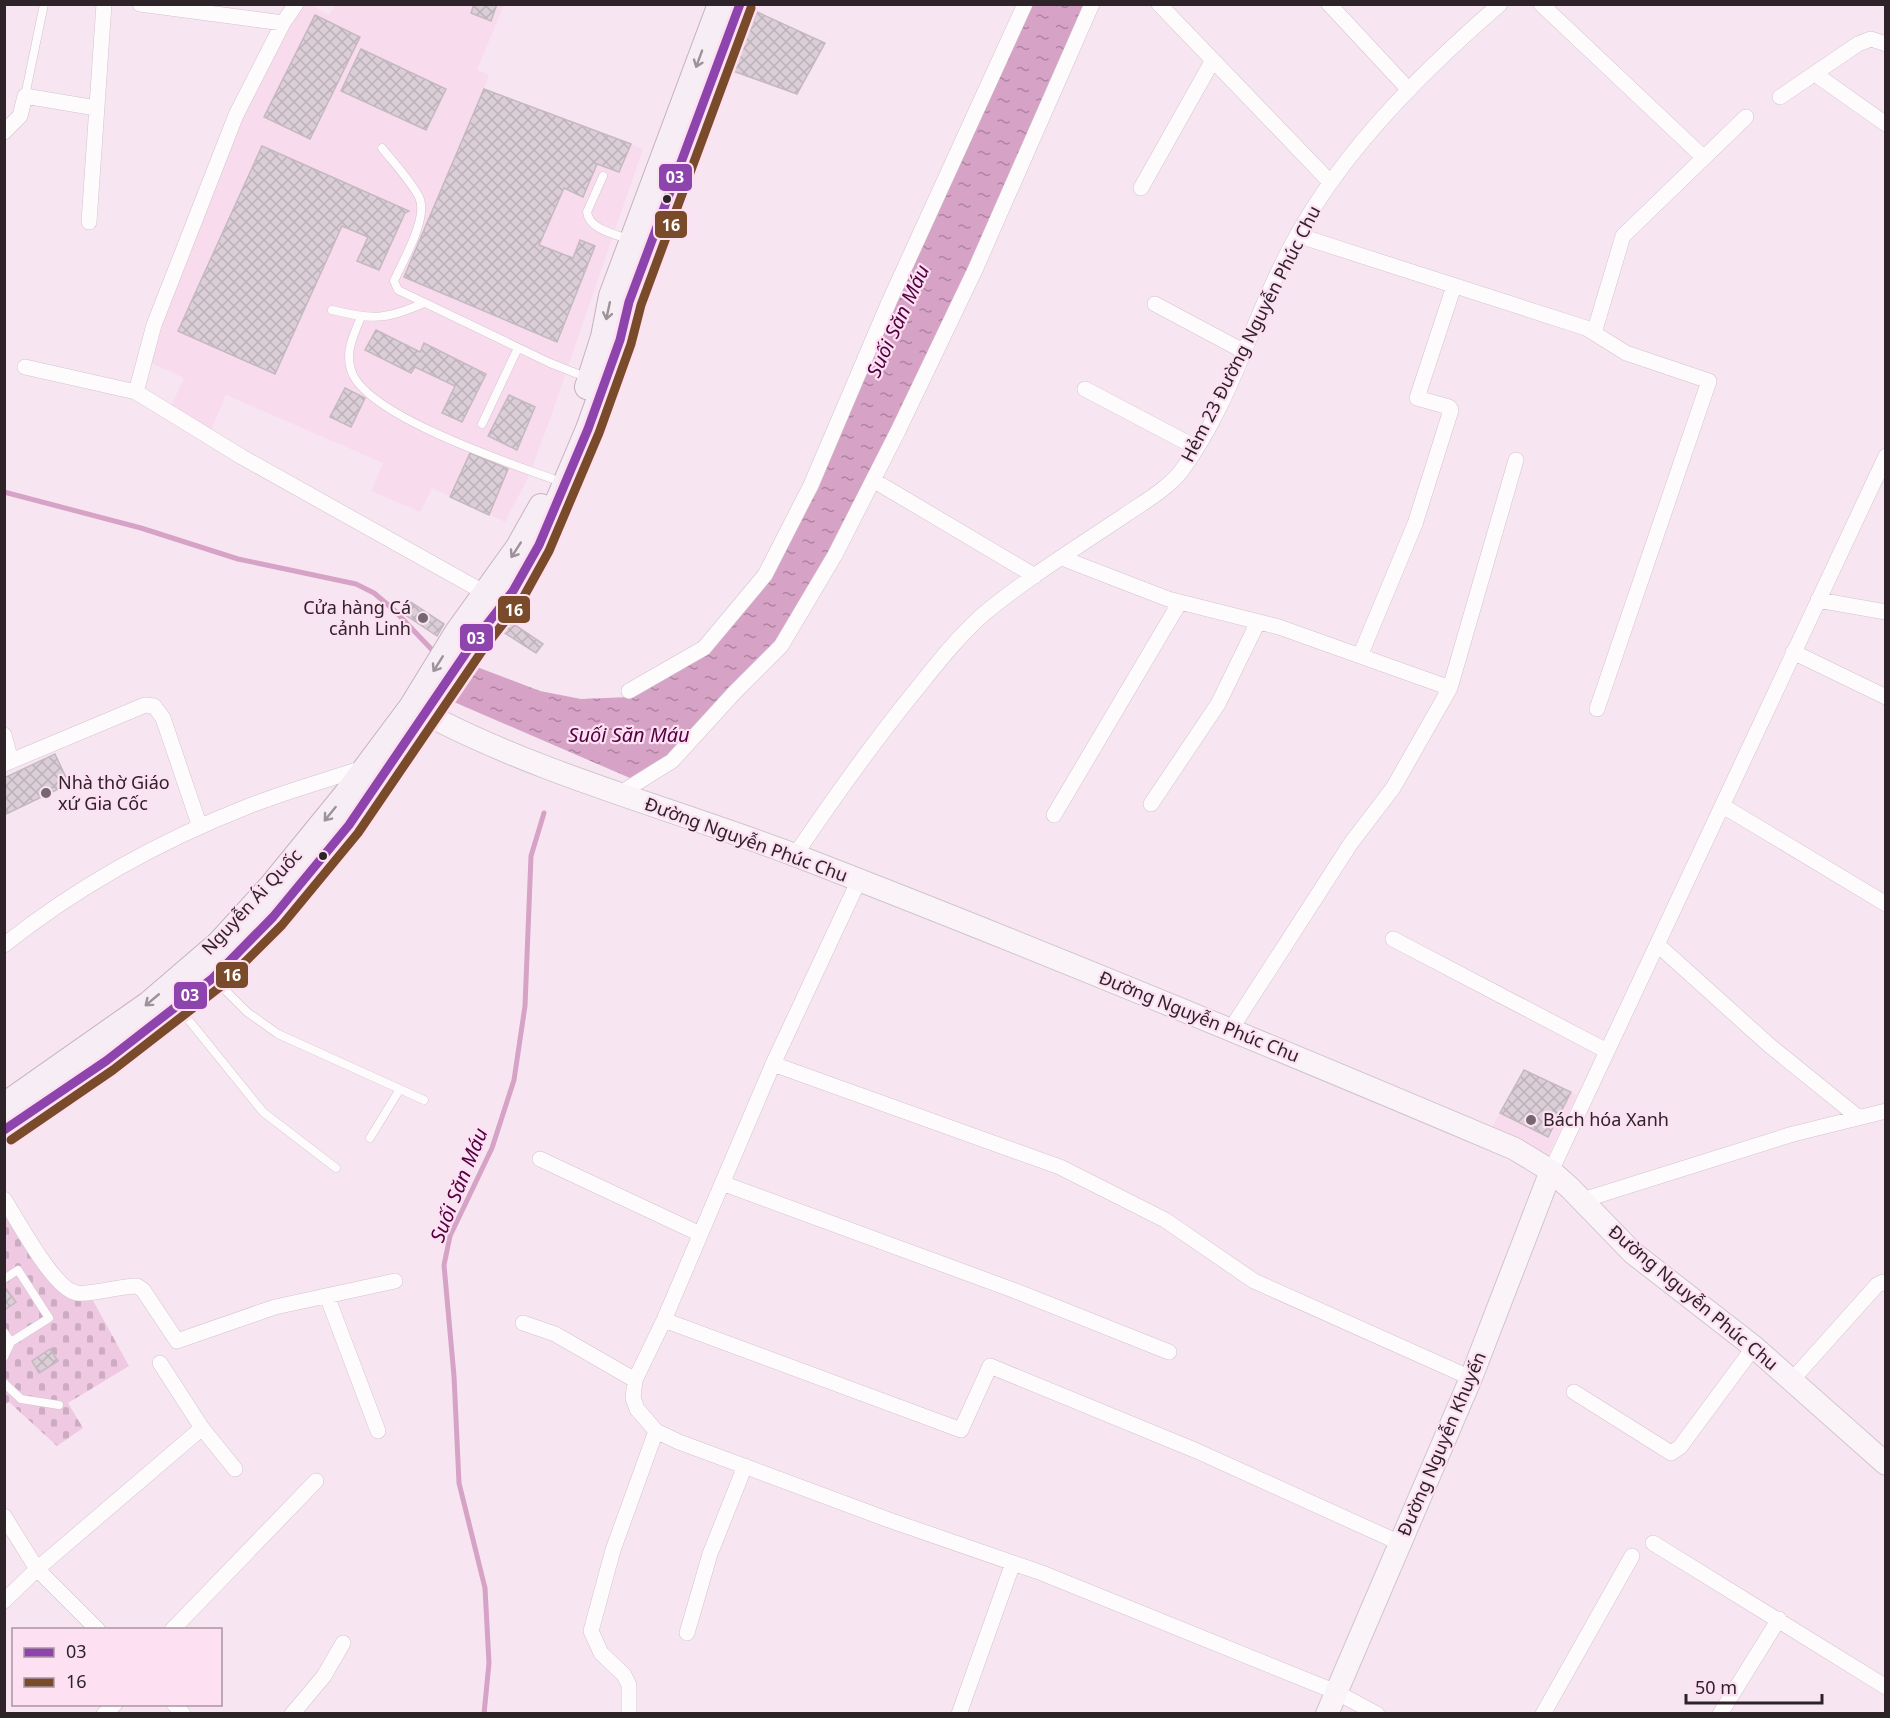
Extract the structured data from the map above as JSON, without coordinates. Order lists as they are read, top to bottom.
{
  "streets": {
    "main road": ["Nguyễn Ái Quốc"],
    "street": ["Hẻm 23 Đường Nguyễn Phúc Chu", "Đường Nguyễn Phúc Chu", "Đường Nguyễn Khuyến"]
  },
  "crossings": [
    ["Hẻm 23 Đường Nguyễn Phúc Chu", "Đường Nguyễn Phúc Chu"],
    ["Đường Nguyễn Phúc Chu", "Nguyễn Ái Quốc"],
    ["Đường Nguyễn Phúc Chu", "Đường Nguyễn Khuyến"]
  ],
  "water": ["Suối Săn Máu"],
  "places": ["Cửa hàng Cá cảnh Linh", "Nhà thờ Giáo xứ Gia Cốc", "Bách hóa Xanh"],
  "lines": ["transit line 03", "transit line 16"],
  "legend": ["03", "16"],
  "scale_bar": "50 m"
}
